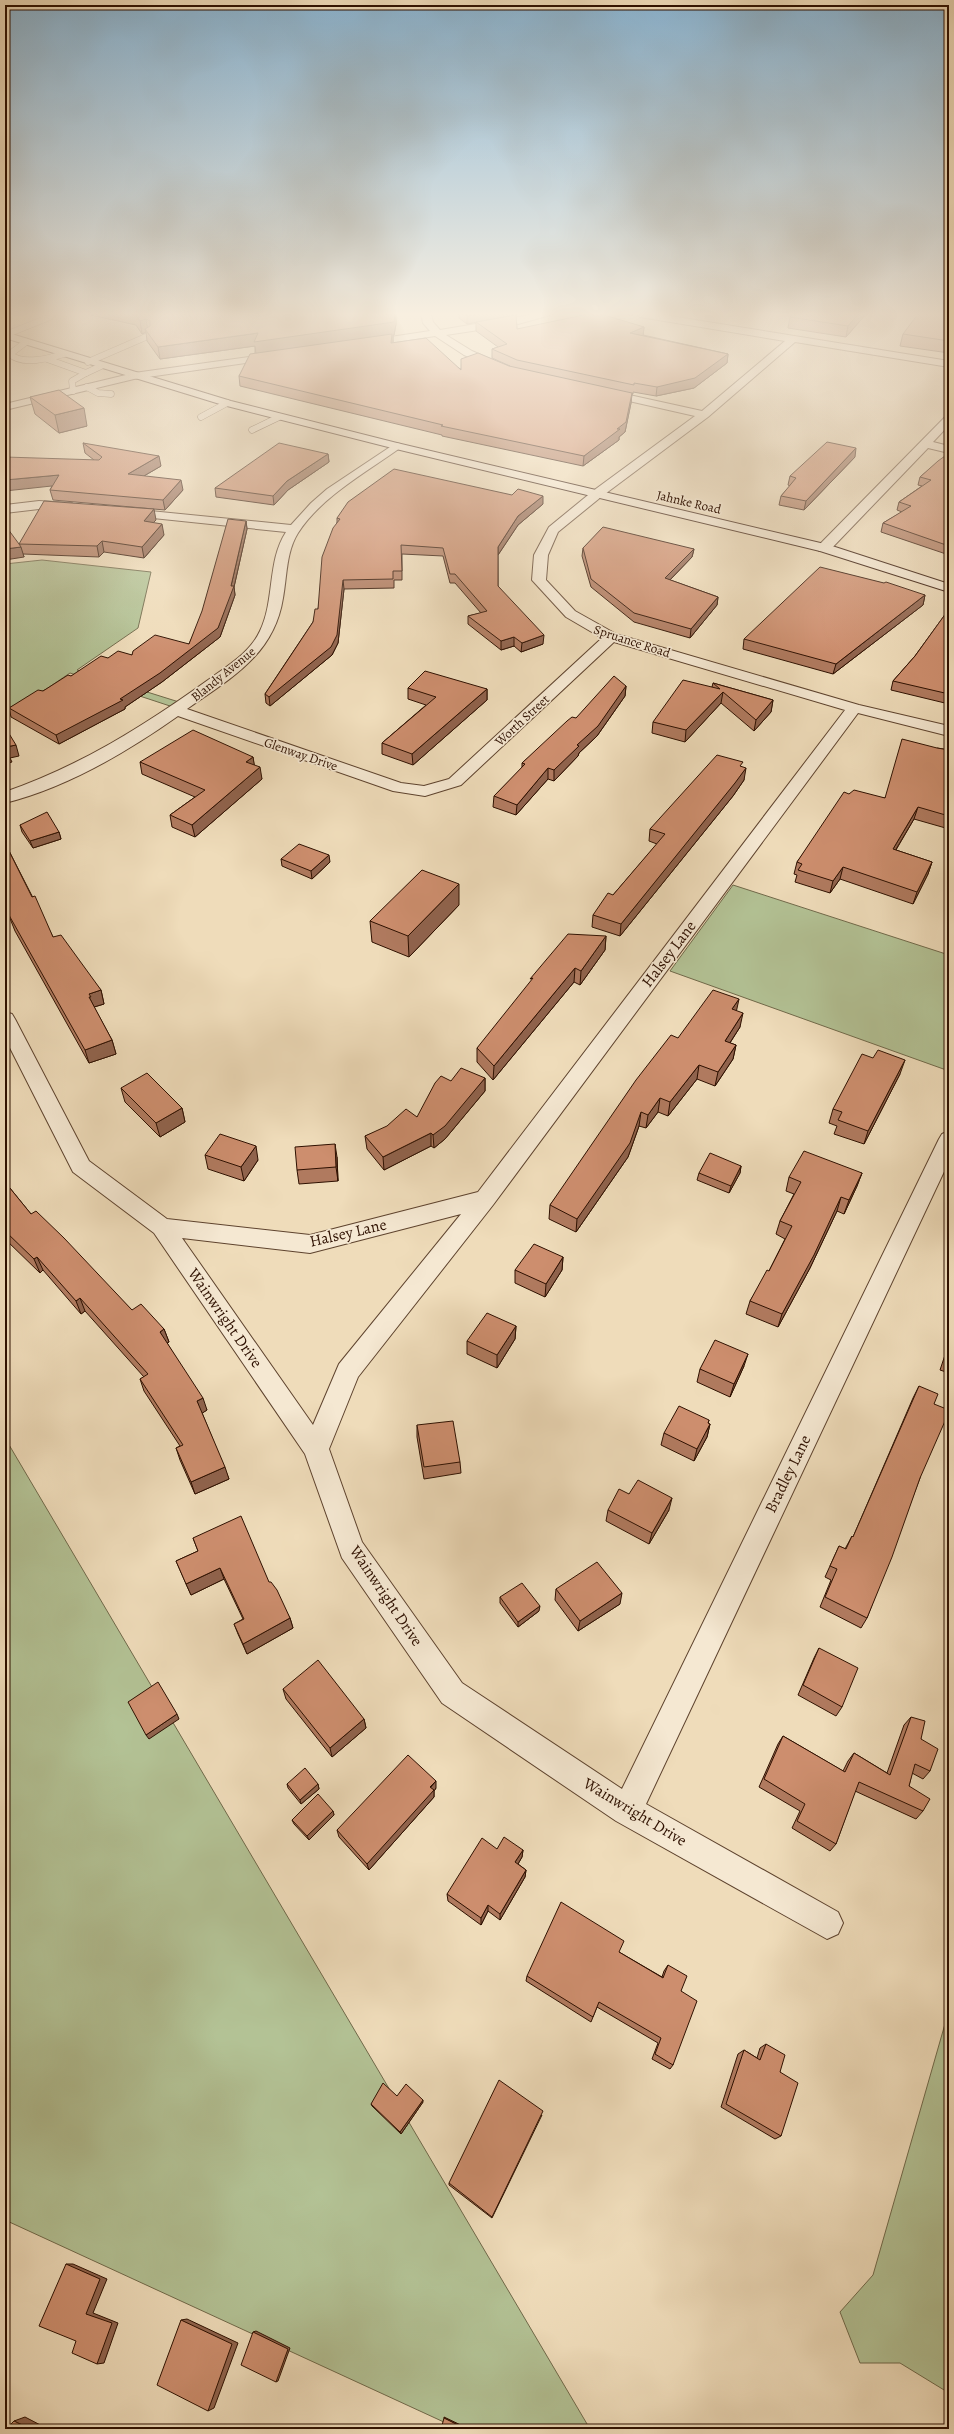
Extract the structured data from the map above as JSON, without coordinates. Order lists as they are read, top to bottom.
{
  "streets": {
    "street": [
      "Jahnke Road",
      "Spruance Road",
      "Blandy Avenue",
      "Worth Street",
      "Glenway Drive",
      "Halsey Lane",
      "Wainwright Drive",
      "Bradley Lane"
    ]
  },
  "crossings": [
    ["Jahnke Road", "Spruance Road"],
    ["Jahnke Road", "Blandy Avenue"],
    ["Spruance Road", "Worth Street"],
    ["Spruance Road", "Halsey Lane"],
    ["Blandy Avenue", "Glenway Drive"],
    ["Worth Street", "Glenway Drive"],
    ["Halsey Lane", "Wainwright Drive"],
    ["Wainwright Drive", "Bradley Lane"]
  ]
}
